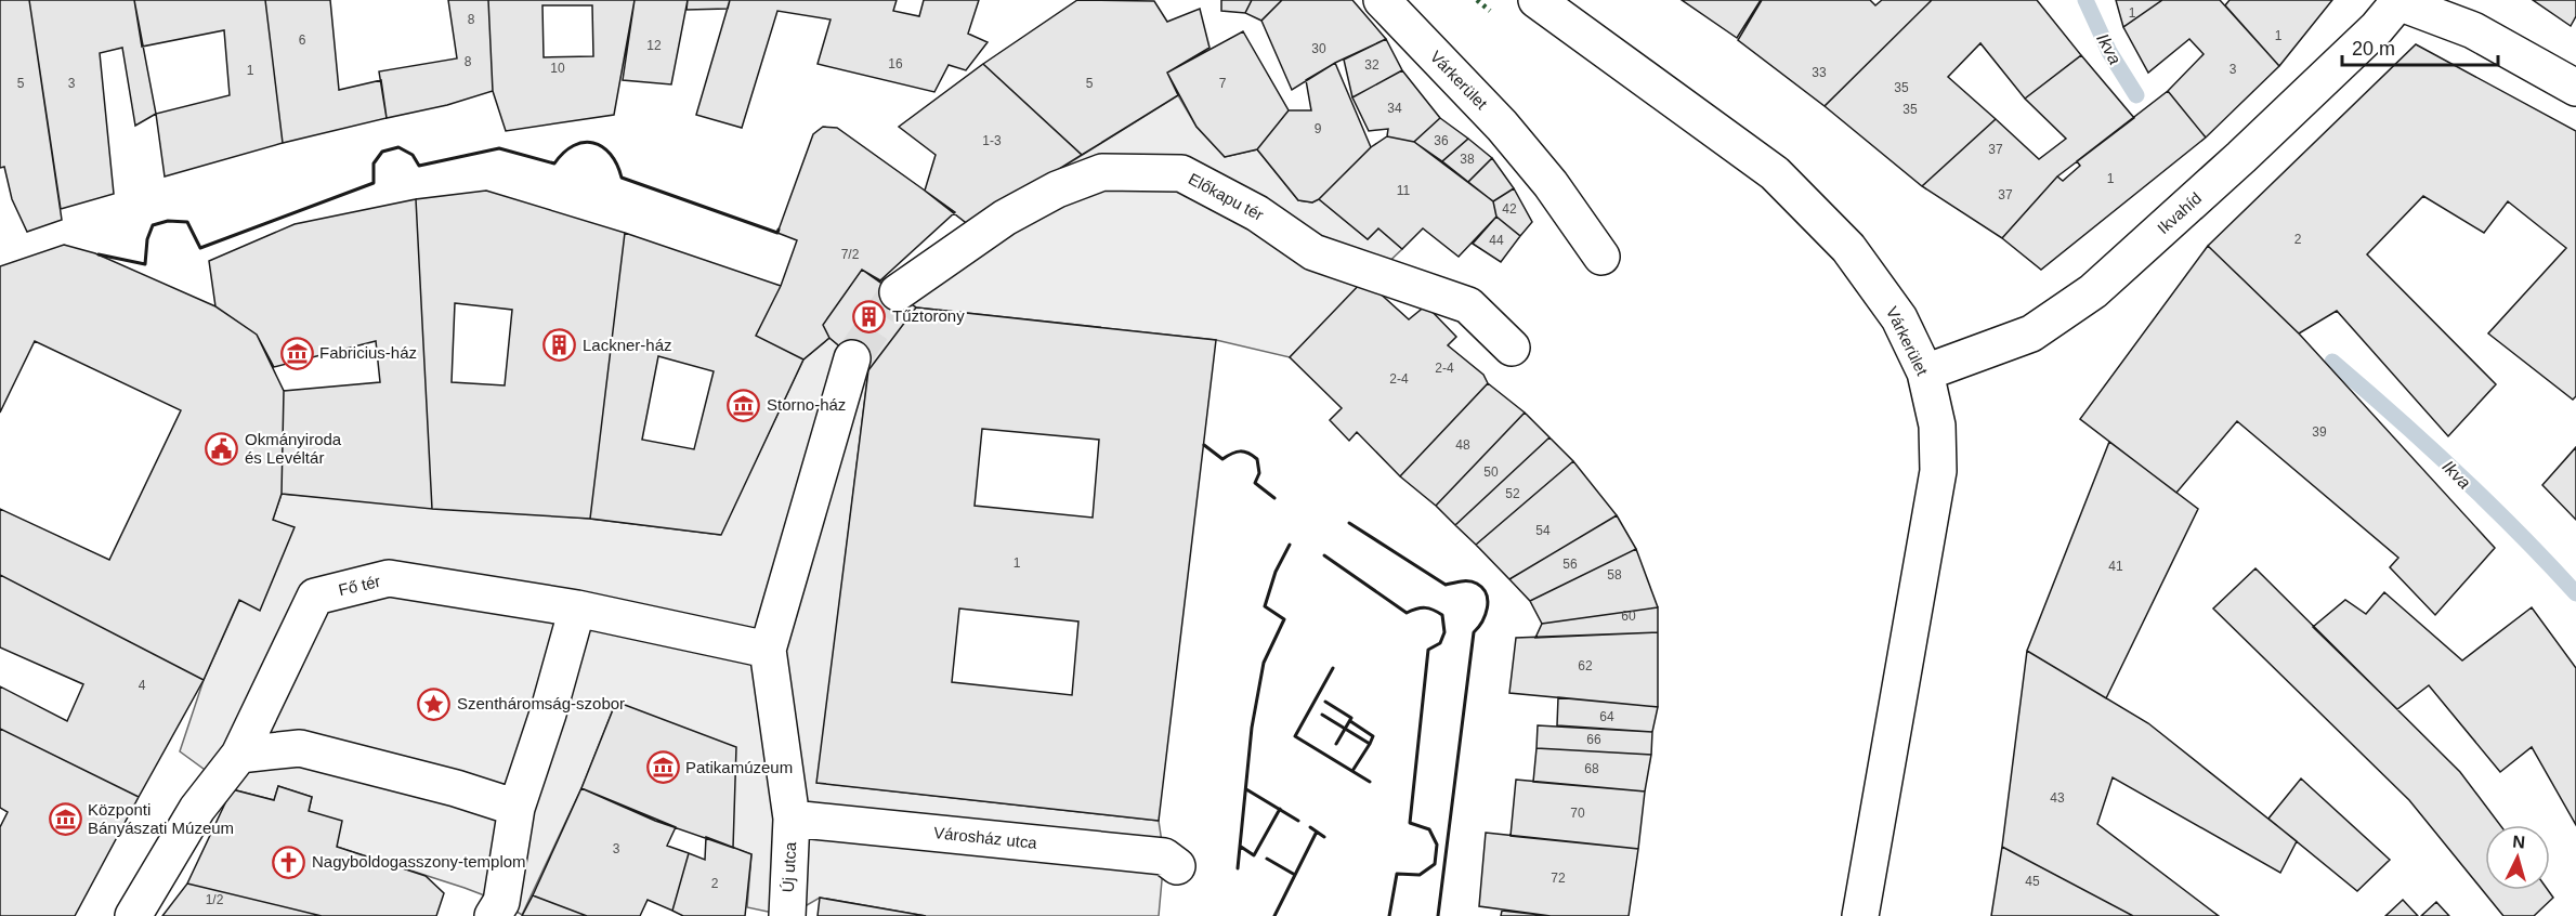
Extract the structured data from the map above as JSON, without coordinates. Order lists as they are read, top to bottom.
{
  "streets": {
    "street": [
      "Várkerület",
      "Előkapu tér",
      "Ikvahíd",
      "Fő tér",
      "Városház utca",
      "Új utca"
    ]
  },
  "crossings": [
    ["Várkerület", "Ikvahíd"],
    ["Városház utca", "Új utca"]
  ],
  "water": ["Ikva"],
  "places": {
    "building": ["Tűztorony", "Lackner-ház"],
    "museum": [
      "Fabricius-ház",
      "Storno-ház",
      "Patikamúzeum",
      "Központi Bányászati Múzeum"
    ],
    "public building": ["Okmányiroda és Levéltár"],
    "place": ["Szentháromság-szobor"],
    "church": ["Nagyboldogasszony-templom"]
  },
  "house_numbers": [
    "1",
    "8",
    "1",
    "6",
    "12",
    "30",
    "8",
    "16",
    "32",
    "10",
    "3",
    "1",
    "33",
    "5",
    "3",
    "5",
    "7",
    "35",
    "34",
    "35",
    "9",
    "1-3",
    "36",
    "37",
    "38",
    "1",
    "11",
    "37",
    "42",
    "2",
    "44",
    "7/2",
    "2-4",
    "2-4",
    "39",
    "48",
    "50",
    "52",
    "54",
    "1",
    "56",
    "41",
    "58",
    "60",
    "62",
    "4",
    "64",
    "66",
    "68",
    "43",
    "70",
    "3",
    "72",
    "45",
    "2",
    "1/2"
  ],
  "scale_bar": "20 m",
  "north": "top"
}
